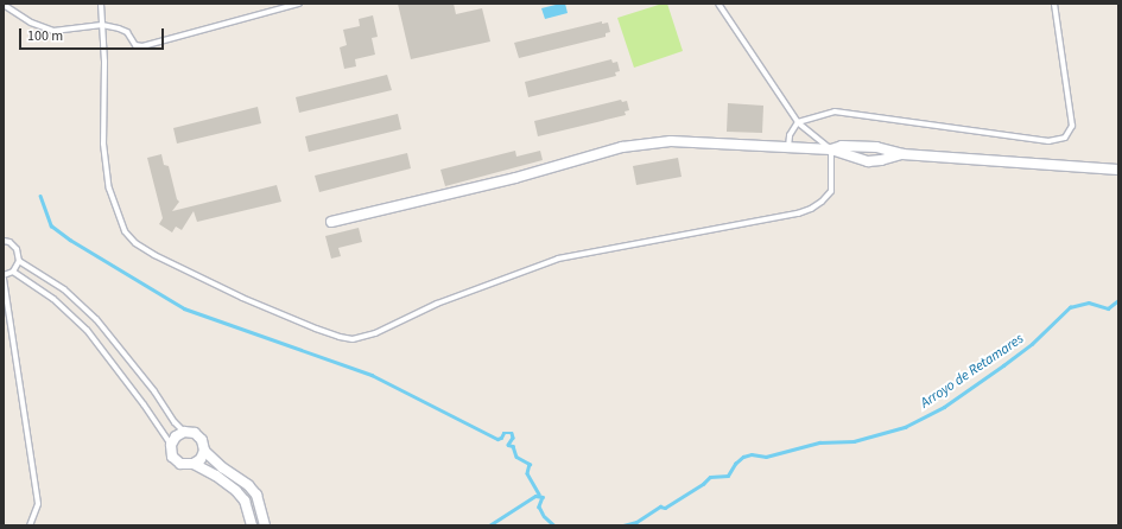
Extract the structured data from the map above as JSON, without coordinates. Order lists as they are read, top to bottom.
{
  "water": ["Arroyo de Retamares"],
  "scale_bar": "100 m"
}
